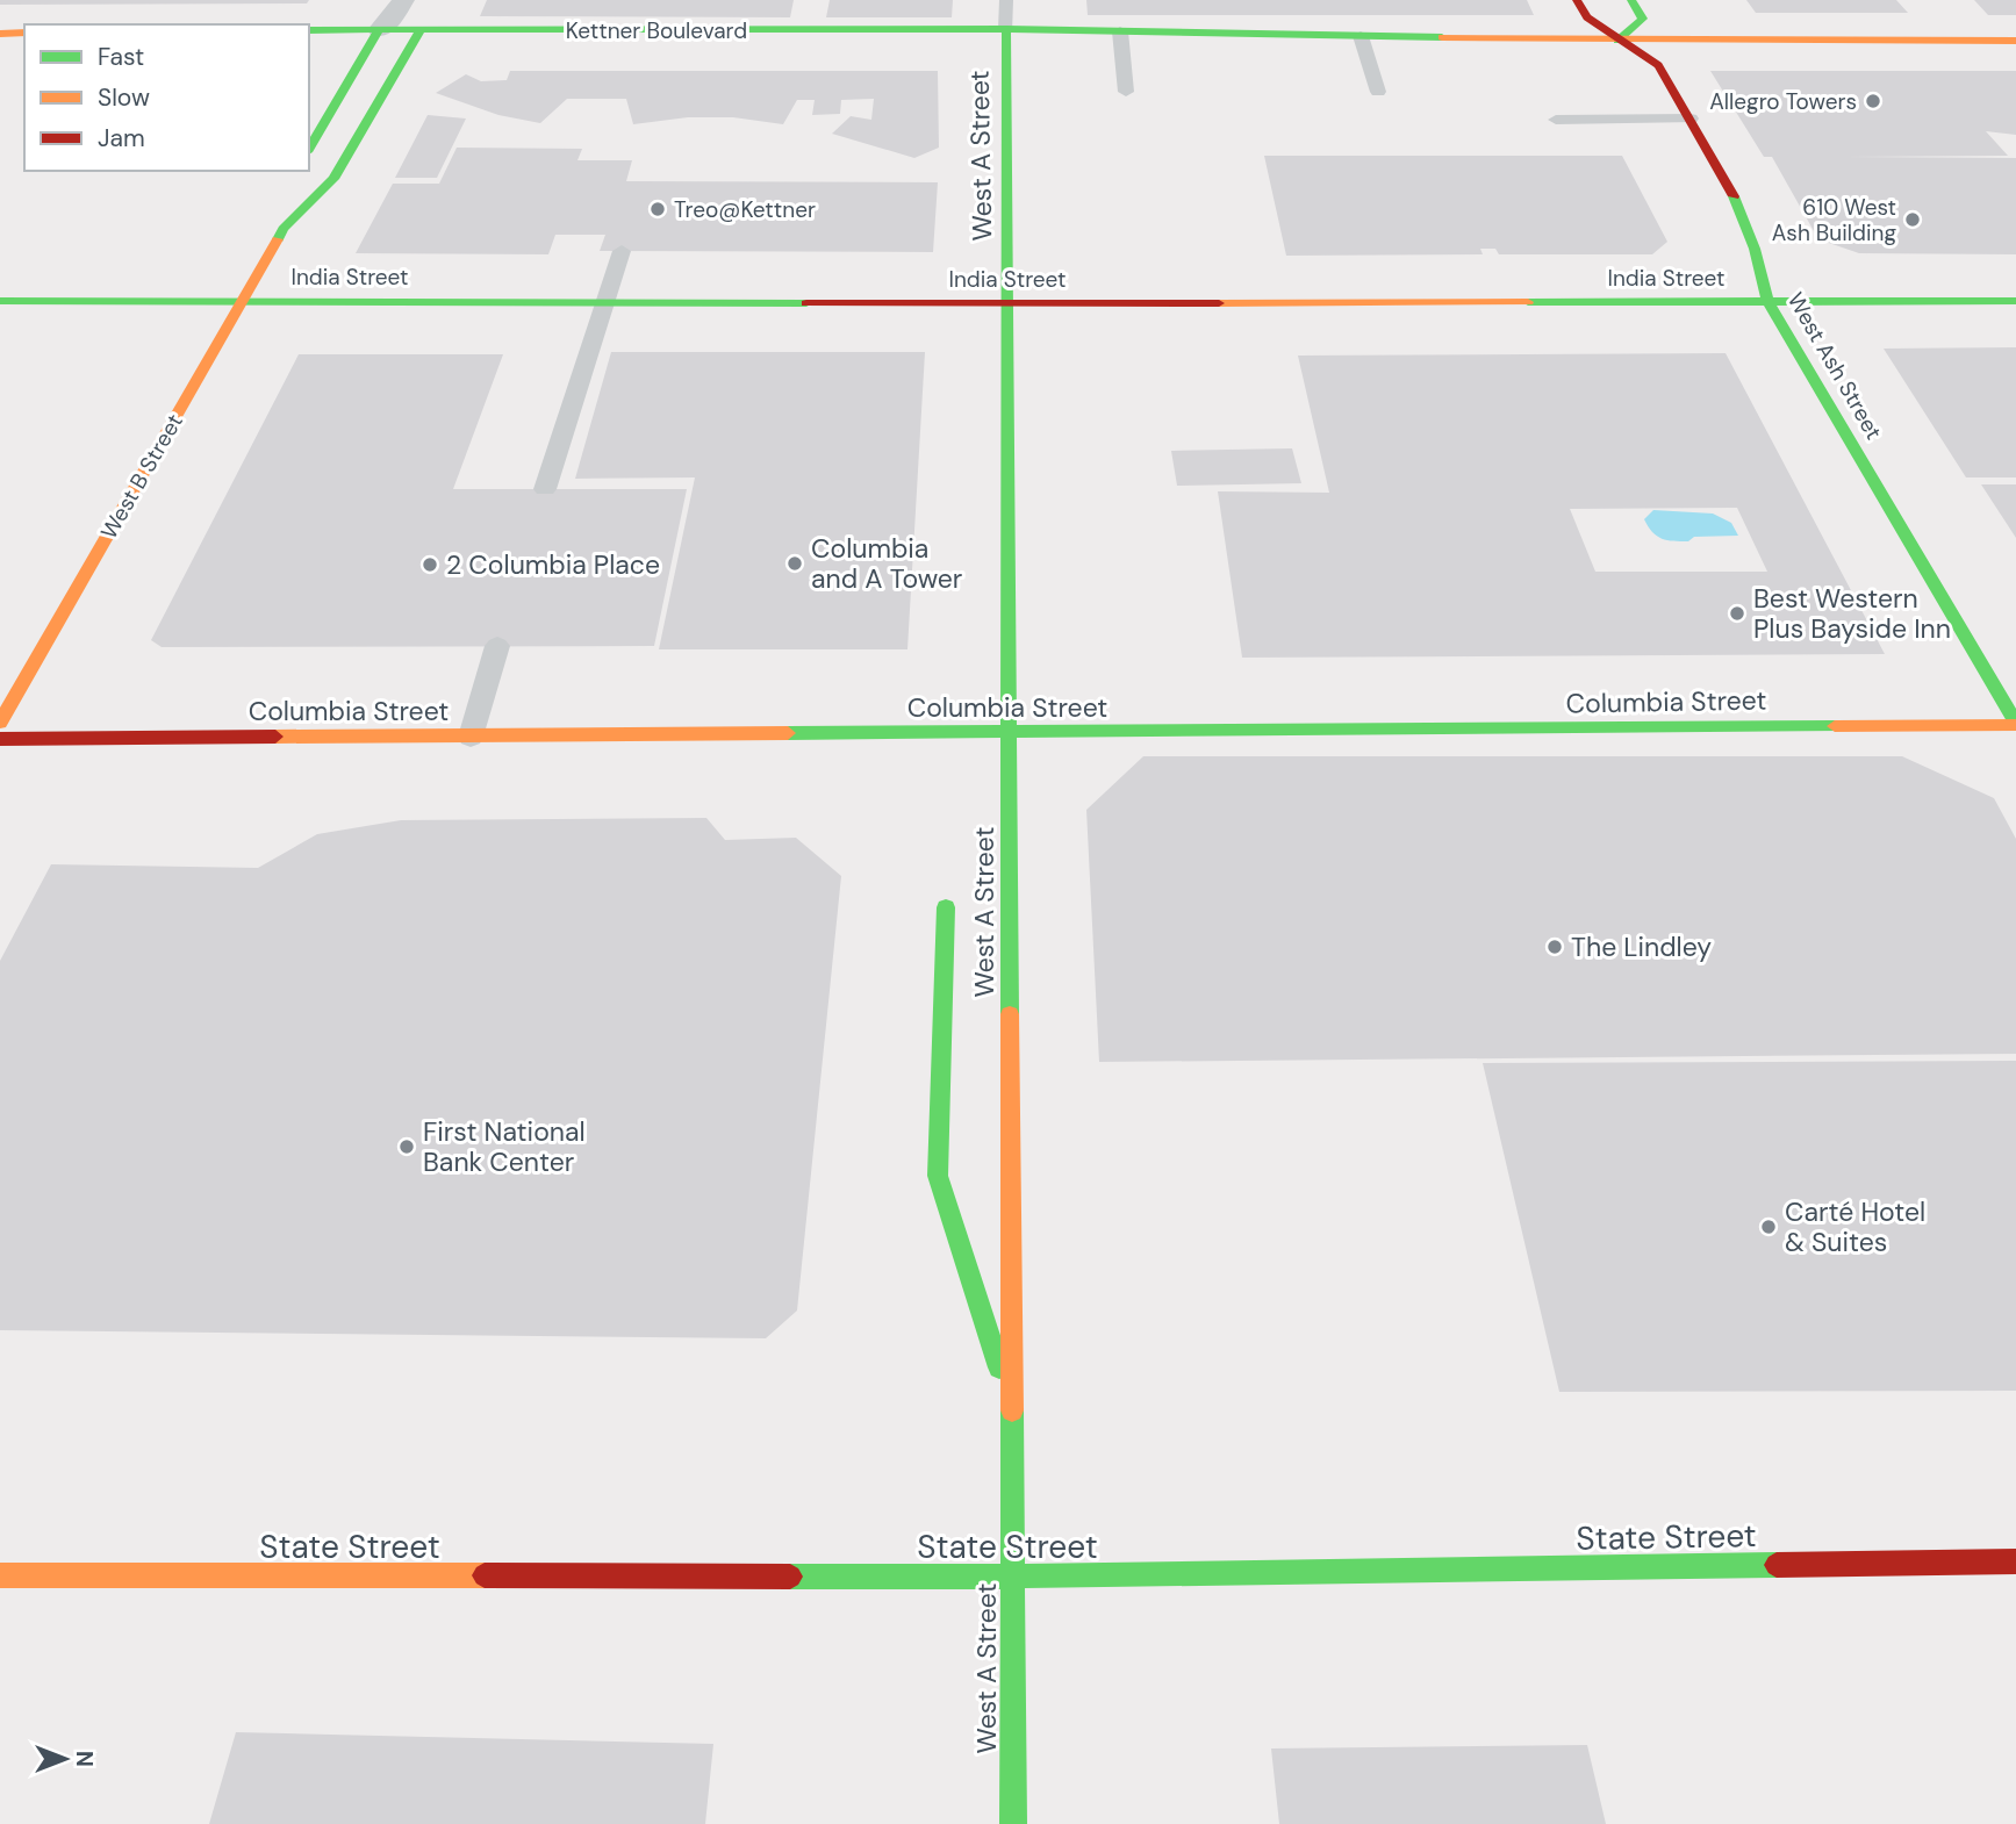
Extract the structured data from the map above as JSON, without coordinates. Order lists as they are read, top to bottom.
{
  "streets": {
    "main road": [
      "Kettner Boulevard",
      "West A Street",
      "India Street",
      "West Ash Street",
      "West B Street",
      "Columbia Street",
      "State Street"
    ]
  },
  "crossings": [
    ["Kettner Boulevard", "West A Street"],
    ["Kettner Boulevard", "West Ash Street"],
    ["Kettner Boulevard", "West B Street"],
    ["West A Street", "India Street"],
    ["West A Street", "Columbia Street"],
    ["West A Street", "State Street"],
    ["India Street", "West Ash Street"],
    ["India Street", "West B Street"],
    ["West Ash Street", "Columbia Street"]
  ],
  "places": [
    "Allegro Towers",
    "Treo@Kettner",
    "610 West Ash Building",
    "Columbia and A Tower",
    "2 Columbia Place",
    "Best Western Plus Bayside Inn",
    "The Lindley",
    "First National Bank Center",
    "Carté Hotel & Suites"
  ],
  "legend": ["Fast", "Slow", "Jam"],
  "north": "right"
}
